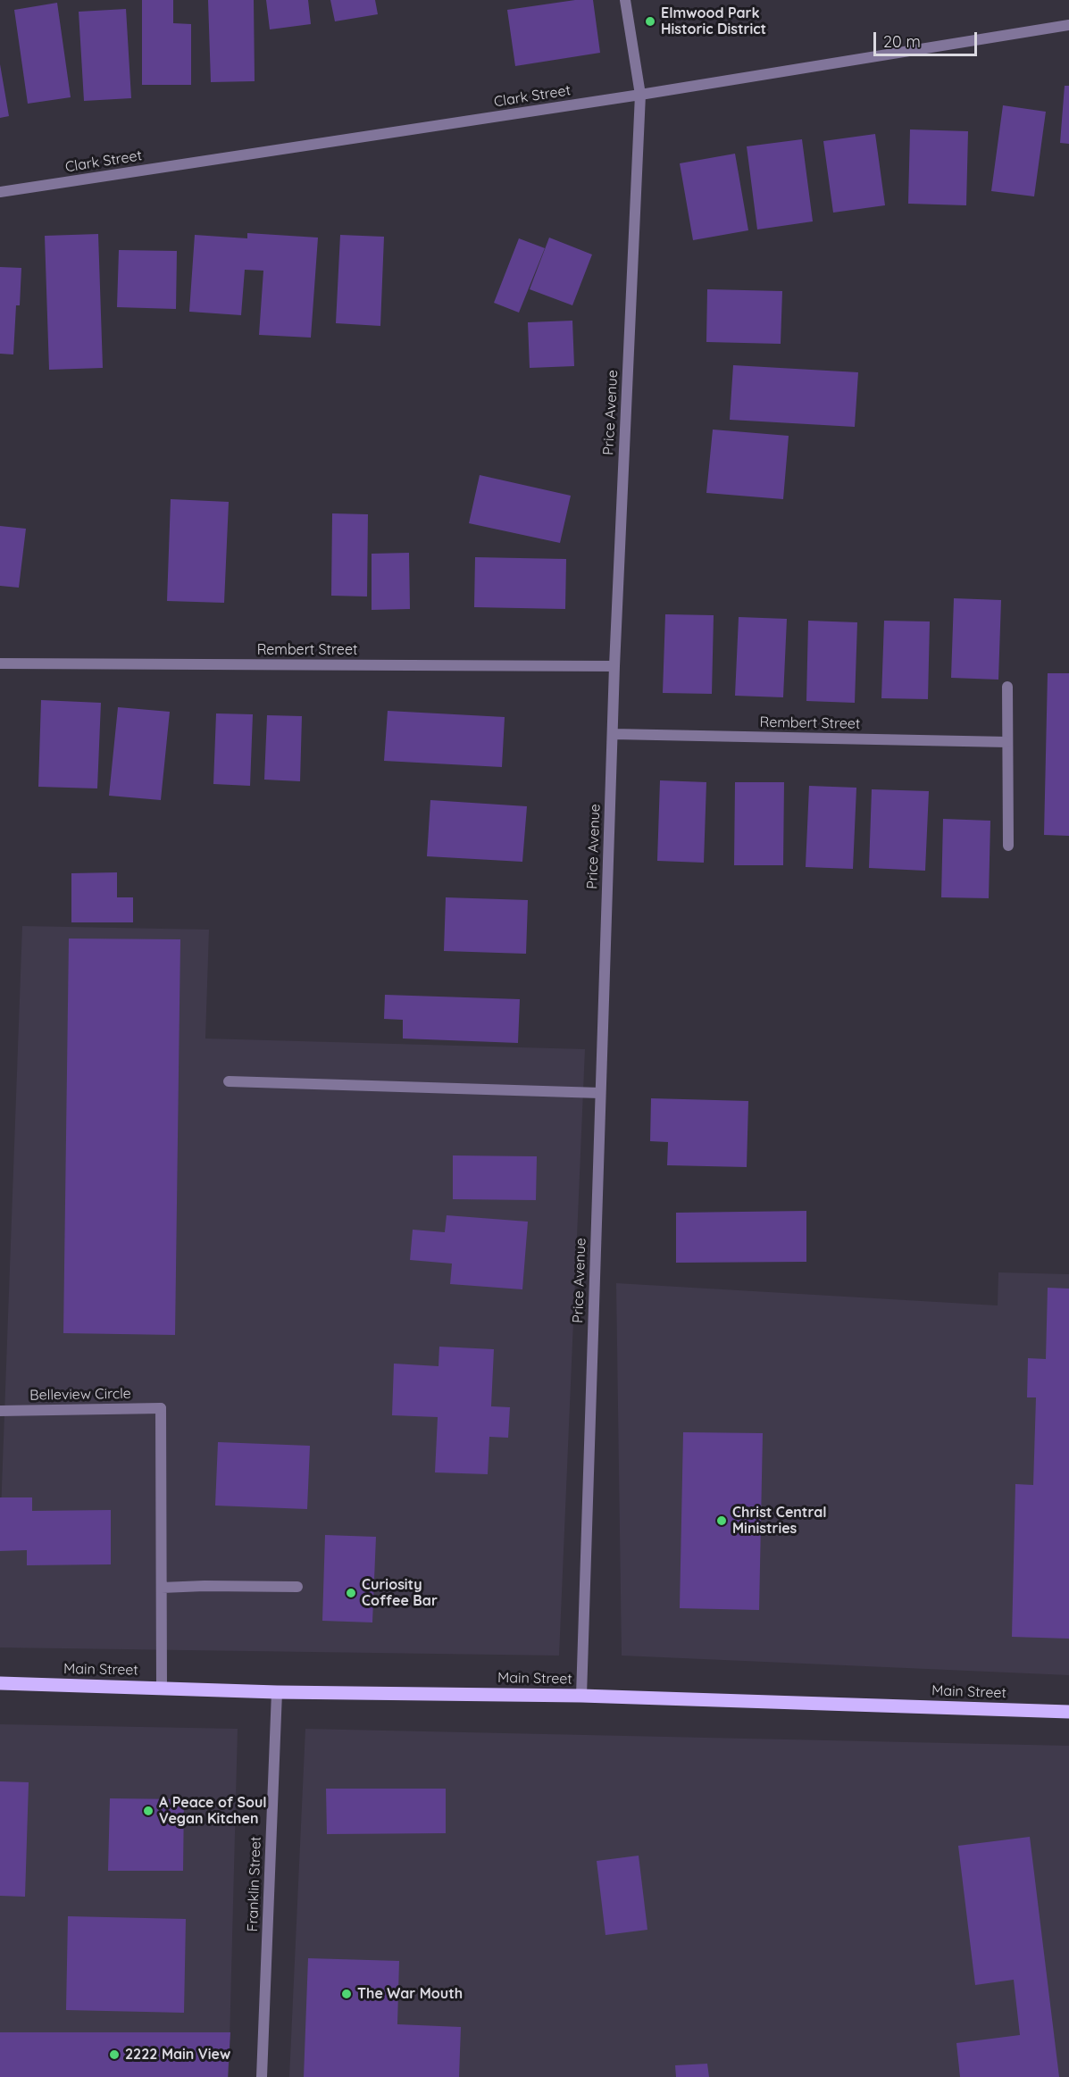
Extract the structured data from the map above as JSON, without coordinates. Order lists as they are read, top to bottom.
{
  "streets": {
    "main road": ["Main Street"],
    "street": [
      "Clark Street",
      "Price Avenue",
      "Rembert Street",
      "Belleview Circle",
      "Franklin Street"
    ]
  },
  "crossings": [
    ["Clark Street", "Price Avenue"],
    ["Price Avenue", "Rembert Street"],
    ["Price Avenue", "Main Street"],
    ["Main Street", "Franklin Street"]
  ],
  "places": [
    "Elmwood Park Historic District",
    "Christ Central Ministries",
    "Curiosity Coffee Bar",
    "A Peace of Soul Vegan Kitchen",
    "The War Mouth",
    "2222 Main View"
  ],
  "scale_bar": "20 m"
}
